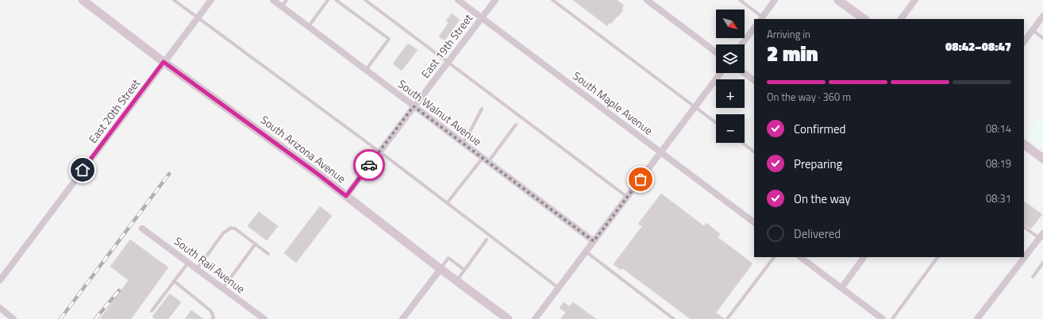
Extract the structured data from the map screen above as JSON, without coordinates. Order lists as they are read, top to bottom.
{
  "streets": {
    "street": [
      "East 19th Street",
      "South Maple Avenue",
      "East 20th Street",
      "South Walnut Avenue",
      "South Arizona Avenue",
      "South Rail Avenue"
    ]
  },
  "crossings": [
    ["East 19th Street", "South Maple Avenue"],
    ["East 19th Street", "South Walnut Avenue"],
    ["East 19th Street", "South Arizona Avenue"],
    ["East 20th Street", "South Arizona Avenue"]
  ],
  "north": "bottom right",
  "page": {
    "map_buttons": ["+", "−"],
    "heading": ["2 min", "Arriving in", "08:42–08:47"],
    "bar": "On the way · 360 m",
    "list": [
      ["Confirmed", "08:14"],
      ["Preparing", "08:19"],
      ["On the way", "08:31"],
      "Delivered"
    ]
  }
}
